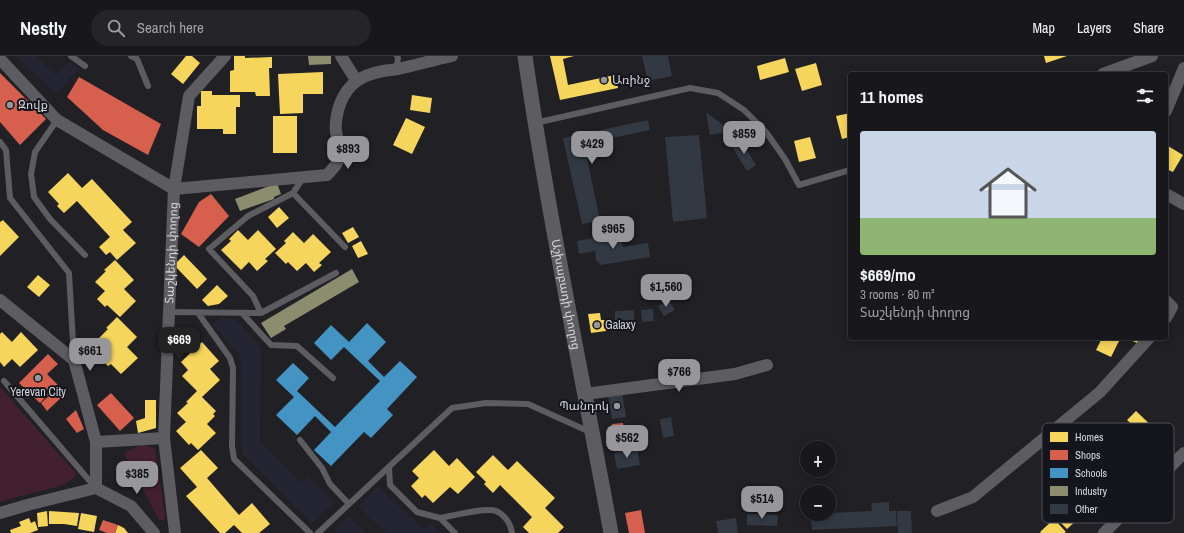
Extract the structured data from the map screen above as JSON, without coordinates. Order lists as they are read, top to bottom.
{
  "streets": {
    "street": ["Տաշկենդի փողոց", "Աշխաբադի փողոց"]
  },
  "places": [
    "Առինջ",
    "Զովք",
    "Galaxy",
    "Yerevan City",
    "Պանդոկ"
  ],
  "legend": [
    "Homes",
    "Shops",
    "Schools",
    "Industry",
    "Other"
  ],
  "page": {
    "header": "Nestly",
    "search": "Search here",
    "nav": ["Map", "Layers", "Share"],
    "heading": "11 homes",
    "list": [
      {
        "name": "$669/mo",
        "note": "3 rooms · 80 m² · Տաշկենդի փողոց"
      }
    ],
    "price": [
      "$859",
      "$429",
      "$893",
      "$965",
      "$1,560",
      "$669",
      "$661",
      "$766",
      "$562",
      "$385",
      "$514"
    ],
    "map_buttons": ["+", "−"]
  }
}
